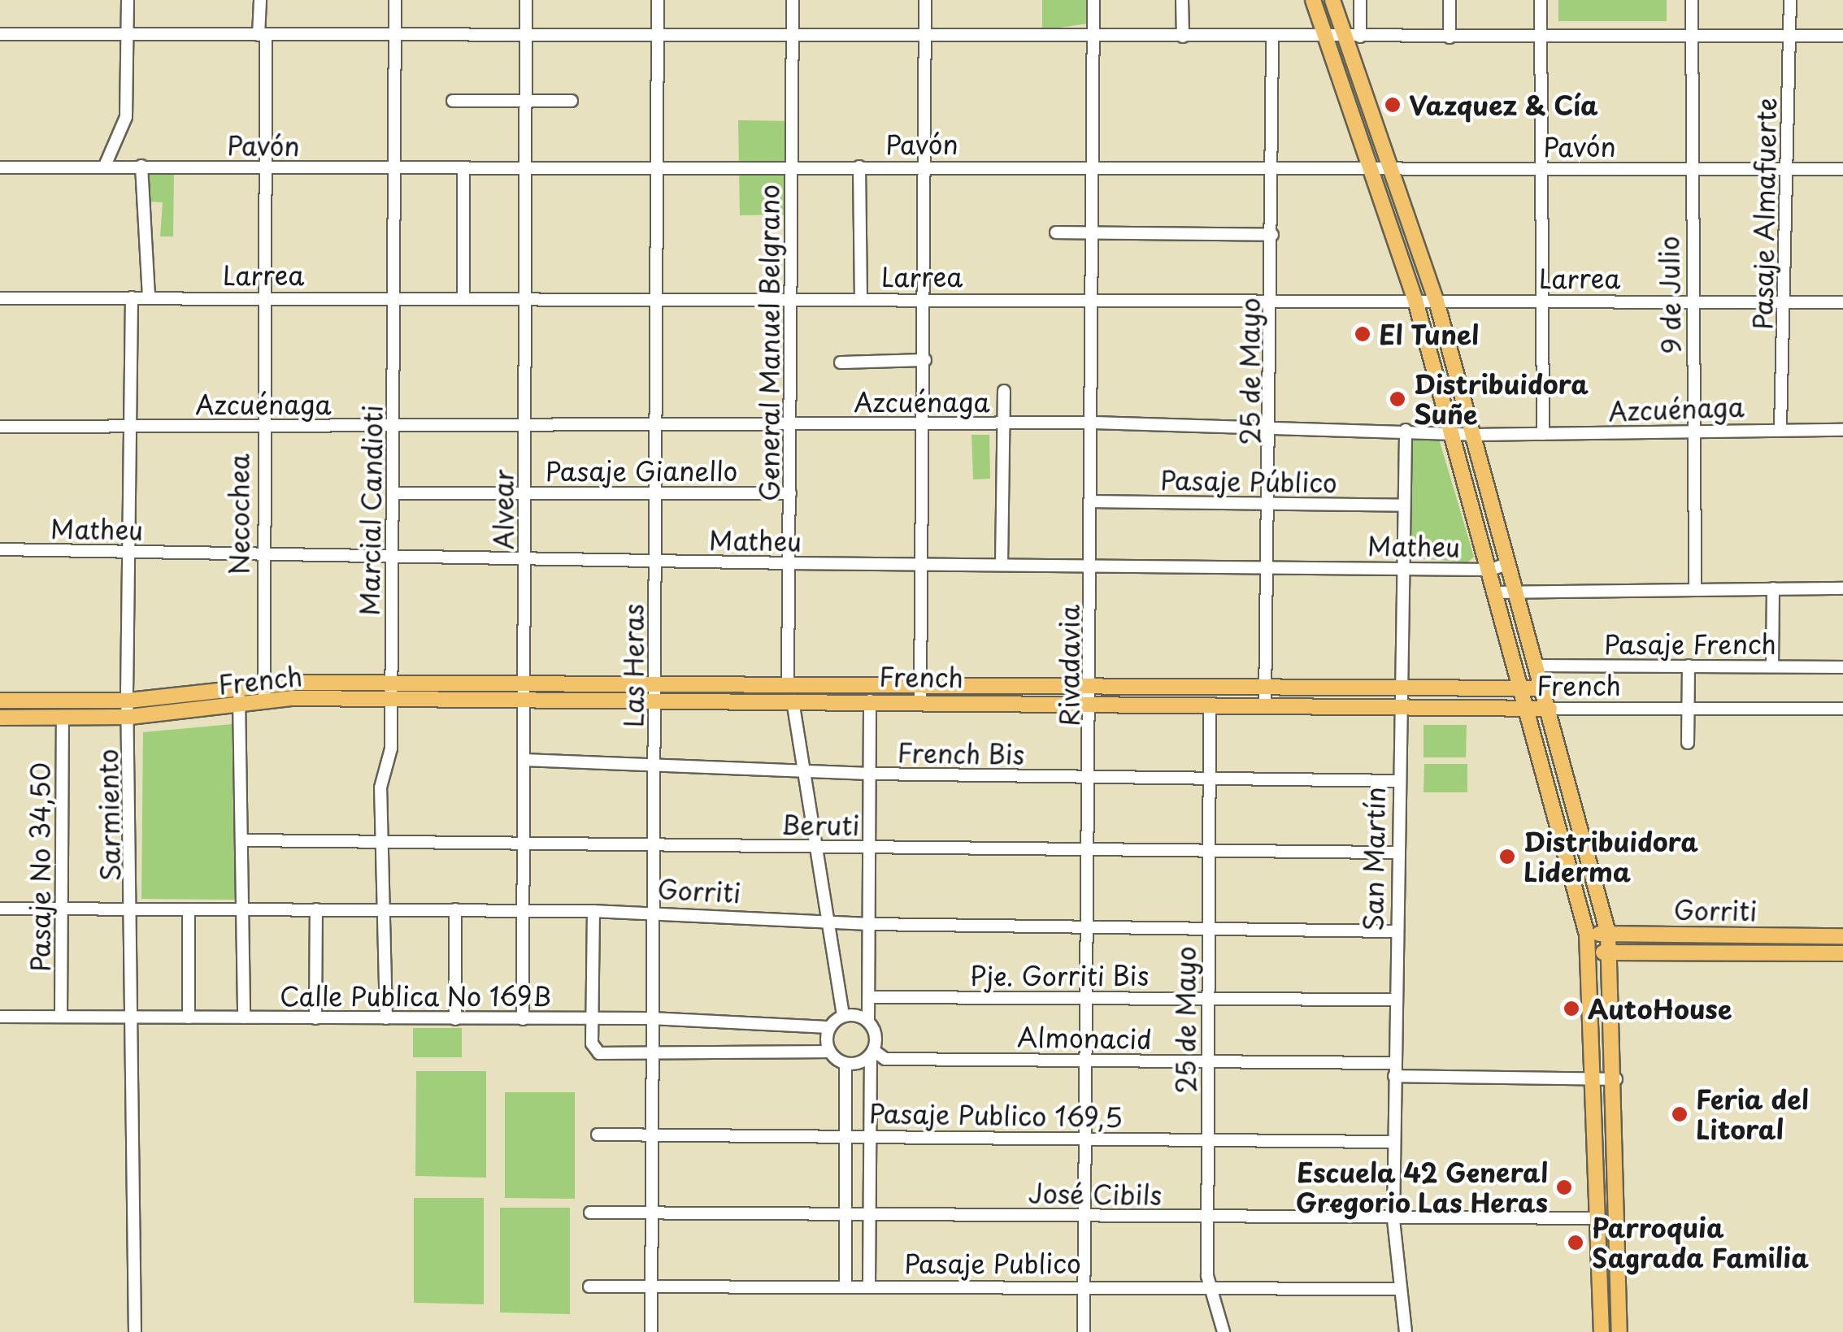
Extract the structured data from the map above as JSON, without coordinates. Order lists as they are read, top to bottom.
{
  "streets": {
    "main road": ["French", "Gorriti"],
    "street": [
      "Pavón",
      "Pasaje Almafuerte",
      "Larrea",
      "9 de Julio",
      "General Manuel Belgrano",
      "25 de Mayo",
      "Azcuénaga",
      "Pasaje Gianello",
      "Pasaje Público",
      "Alvear",
      "Marcial Candioti",
      "Necochea",
      "Matheu",
      "Pasaje French",
      "Las Heras",
      "Rivadavia",
      "French Bis",
      "Sarmiento",
      "Beruti",
      "San Martín",
      "Pasaje No 34,50",
      "Pje. Gorriti Bis",
      "Calle Publica No 169B",
      "Almonacid",
      "Pasaje Publico 169,5",
      "José Cibils",
      "Pasaje Publico"
    ]
  },
  "crossings": [
    ["Pavón", "Pasaje Almafuerte"],
    ["Pavón", "9 de Julio"],
    ["Pavón", "General Manuel Belgrano"],
    ["Pavón", "25 de Mayo"],
    ["Pavón", "Alvear"],
    ["Pavón", "Marcial Candioti"],
    ["Pavón", "Necochea"],
    ["Pavón", "Las Heras"],
    ["Pavón", "Rivadavia"],
    ["Pasaje Almafuerte", "Larrea"],
    ["Pasaje Almafuerte", "Azcuénaga"],
    ["Larrea", "9 de Julio"],
    ["Larrea", "General Manuel Belgrano"],
    ["Larrea", "25 de Mayo"],
    ["Larrea", "Alvear"],
    ["Larrea", "Marcial Candioti"],
    ["Larrea", "Necochea"],
    ["Larrea", "Las Heras"],
    ["Larrea", "Rivadavia"],
    ["Larrea", "Sarmiento"],
    ["9 de Julio", "Azcuénaga"],
    ["General Manuel Belgrano", "Azcuénaga"],
    ["General Manuel Belgrano", "Pasaje Gianello"],
    ["General Manuel Belgrano", "Matheu"],
    ["General Manuel Belgrano", "French"],
    ["General Manuel Belgrano", "French Bis"],
    ["General Manuel Belgrano", "Beruti"],
    ["General Manuel Belgrano", "Gorriti"],
    ["General Manuel Belgrano", "Calle Publica No 169B"],
    ["General Manuel Belgrano", "Almonacid"],
    ["25 de Mayo", "Azcuénaga"],
    ["25 de Mayo", "Pasaje Público"],
    ["25 de Mayo", "Matheu"],
    ["25 de Mayo", "French"],
    ["25 de Mayo", "French Bis"],
    ["25 de Mayo", "Beruti"],
    ["25 de Mayo", "Gorriti"],
    ["25 de Mayo", "Pje. Gorriti Bis"],
    ["25 de Mayo", "Almonacid"],
    ["25 de Mayo", "Pasaje Publico 169,5"],
    ["25 de Mayo", "José Cibils"],
    ["25 de Mayo", "Pasaje Publico"],
    ["Azcuénaga", "Alvear"],
    ["Azcuénaga", "Marcial Candioti"],
    ["Azcuénaga", "Necochea"],
    ["Azcuénaga", "Las Heras"],
    ["Azcuénaga", "Rivadavia"],
    ["Azcuénaga", "Sarmiento"],
    ["Azcuénaga", "San Martín"],
    ["Pasaje Gianello", "Alvear"],
    ["Pasaje Gianello", "Marcial Candioti"],
    ["Pasaje Gianello", "Las Heras"],
    ["Pasaje Público", "Rivadavia"],
    ["Pasaje Público", "San Martín"],
    ["Alvear", "Matheu"],
    ["Alvear", "French"],
    ["Alvear", "French Bis"],
    ["Alvear", "Beruti"],
    ["Alvear", "Gorriti"],
    ["Alvear", "Calle Publica No 169B"],
    ["Marcial Candioti", "Matheu"],
    ["Marcial Candioti", "French"],
    ["Marcial Candioti", "Beruti"],
    ["Marcial Candioti", "Gorriti"],
    ["Marcial Candioti", "Calle Publica No 169B"],
    ["Necochea", "Matheu"],
    ["Necochea", "French"],
    ["Matheu", "Las Heras"],
    ["Matheu", "Rivadavia"],
    ["Matheu", "Sarmiento"],
    ["Matheu", "San Martín"],
    ["Las Heras", "French"],
    ["Las Heras", "French Bis"],
    ["Las Heras", "Beruti"],
    ["Las Heras", "Gorriti"],
    ["Las Heras", "Calle Publica No 169B"],
    ["Las Heras", "Pasaje Publico 169,5"],
    ["Las Heras", "José Cibils"],
    ["Las Heras", "Pasaje Publico"],
    ["Rivadavia", "French"],
    ["Rivadavia", "French Bis"],
    ["Rivadavia", "Beruti"],
    ["Rivadavia", "Gorriti"],
    ["Rivadavia", "Pje. Gorriti Bis"],
    ["Rivadavia", "Almonacid"],
    ["Rivadavia", "Pasaje Publico 169,5"],
    ["Rivadavia", "José Cibils"],
    ["Rivadavia", "Pasaje Publico"],
    ["French", "Sarmiento"],
    ["French", "San Martín"],
    ["French", "Pasaje No 34,50"],
    ["French Bis", "San Martín"],
    ["Sarmiento", "Gorriti"],
    ["Sarmiento", "Calle Publica No 169B"],
    ["Beruti", "San Martín"],
    ["San Martín", "Gorriti"],
    ["San Martín", "Pje. Gorriti Bis"],
    ["San Martín", "Almonacid"],
    ["San Martín", "Pasaje Publico 169,5"],
    ["San Martín", "José Cibils"],
    ["San Martín", "Pasaje Publico"],
    ["Pasaje No 34,50", "Gorriti"],
    ["Pasaje No 34,50", "Calle Publica No 169B"],
    ["Calle Publica No 169B", "Almonacid"]
  ],
  "places": [
    "Vazquez & Cía",
    "El Tunel",
    "Distribuidora Suñe",
    "Distribuidora Liderma",
    "AutoHouse",
    "Feria del Litoral",
    "Escuela 42 General Gregorio Las Heras",
    "Parroquia Sagrada Familia"
  ]
}
